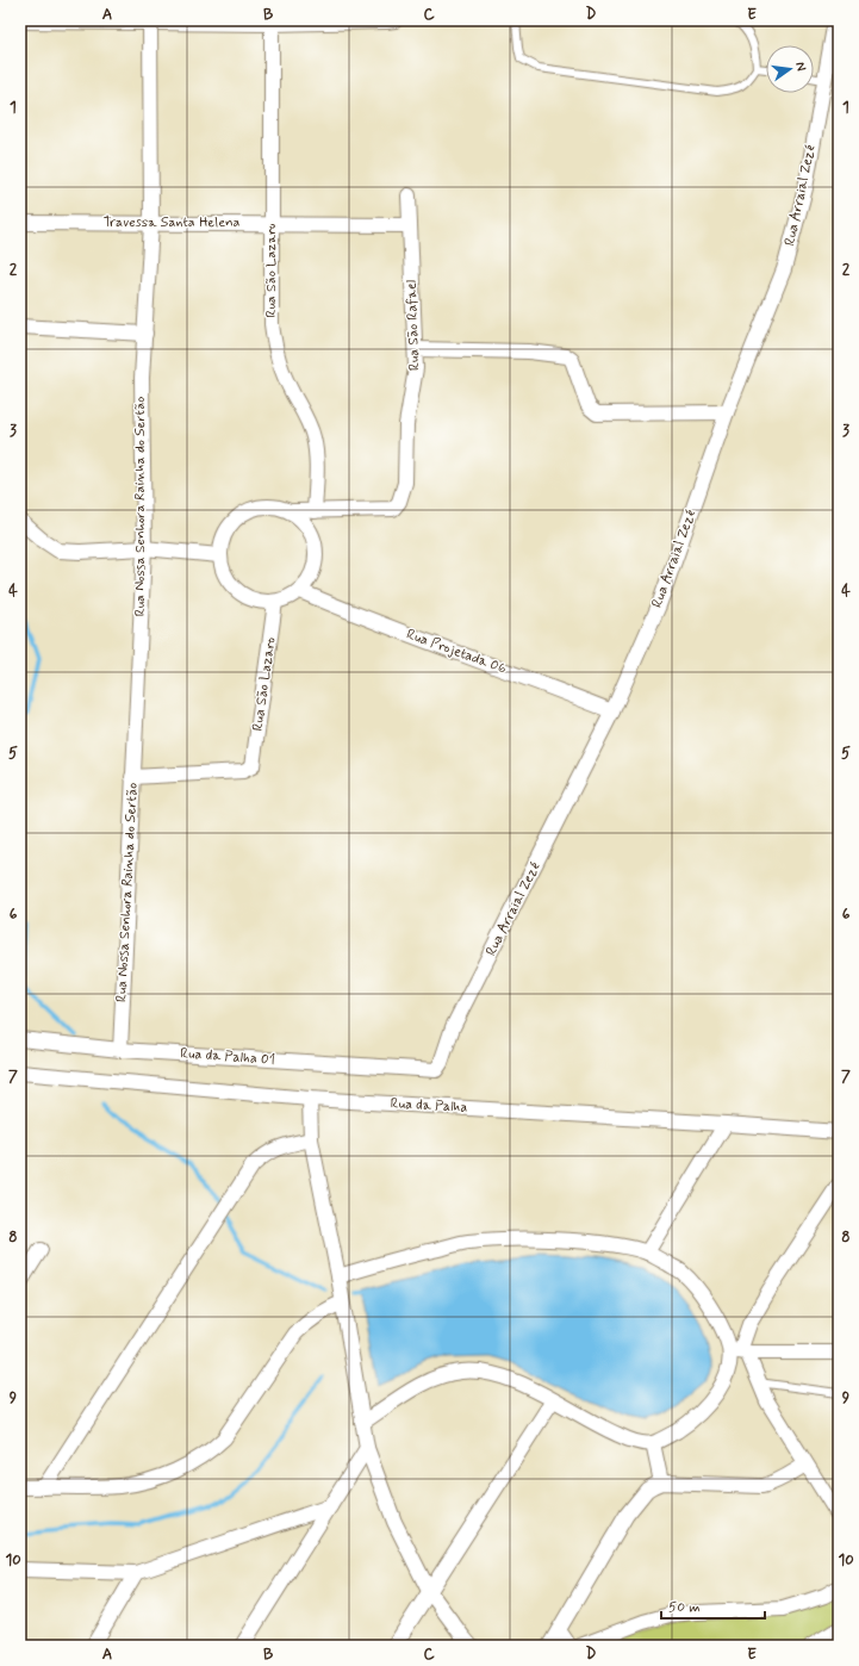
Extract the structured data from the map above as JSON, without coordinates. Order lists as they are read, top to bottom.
{
  "streets": {
    "street": [
      "Rua Arraial Zezé",
      "Travessa Santa Helena",
      "Rua São Lazaro",
      "Rua São Rafael",
      "Rua Nossa Senhora Rainha do Sertão",
      "Rua Projetada 06",
      "Rua da Palha 01",
      "Rua da Palha"
    ]
  },
  "crossings": [
    ["Rua Arraial Zezé", "Rua Projetada 06"],
    ["Rua Arraial Zezé", "Rua da Palha 01"],
    ["Travessa Santa Helena", "Rua São Lazaro"],
    ["Travessa Santa Helena", "Rua São Rafael"],
    ["Travessa Santa Helena", "Rua Nossa Senhora Rainha do Sertão"],
    ["Rua São Lazaro", "Rua São Rafael"],
    ["Rua São Lazaro", "Rua Nossa Senhora Rainha do Sertão"],
    ["Rua São Lazaro", "Rua Projetada 06"],
    ["Rua Nossa Senhora Rainha do Sertão", "Rua da Palha 01"]
  ],
  "scale_bar": "50 m",
  "north": "right",
  "grid": {
    "columns": [
      "A",
      "B",
      "C",
      "D",
      "E"
    ],
    "rows": [
      "1",
      "2",
      "3",
      "4",
      "5",
      "6",
      "7",
      "8",
      "9",
      "10"
    ]
  }
}
